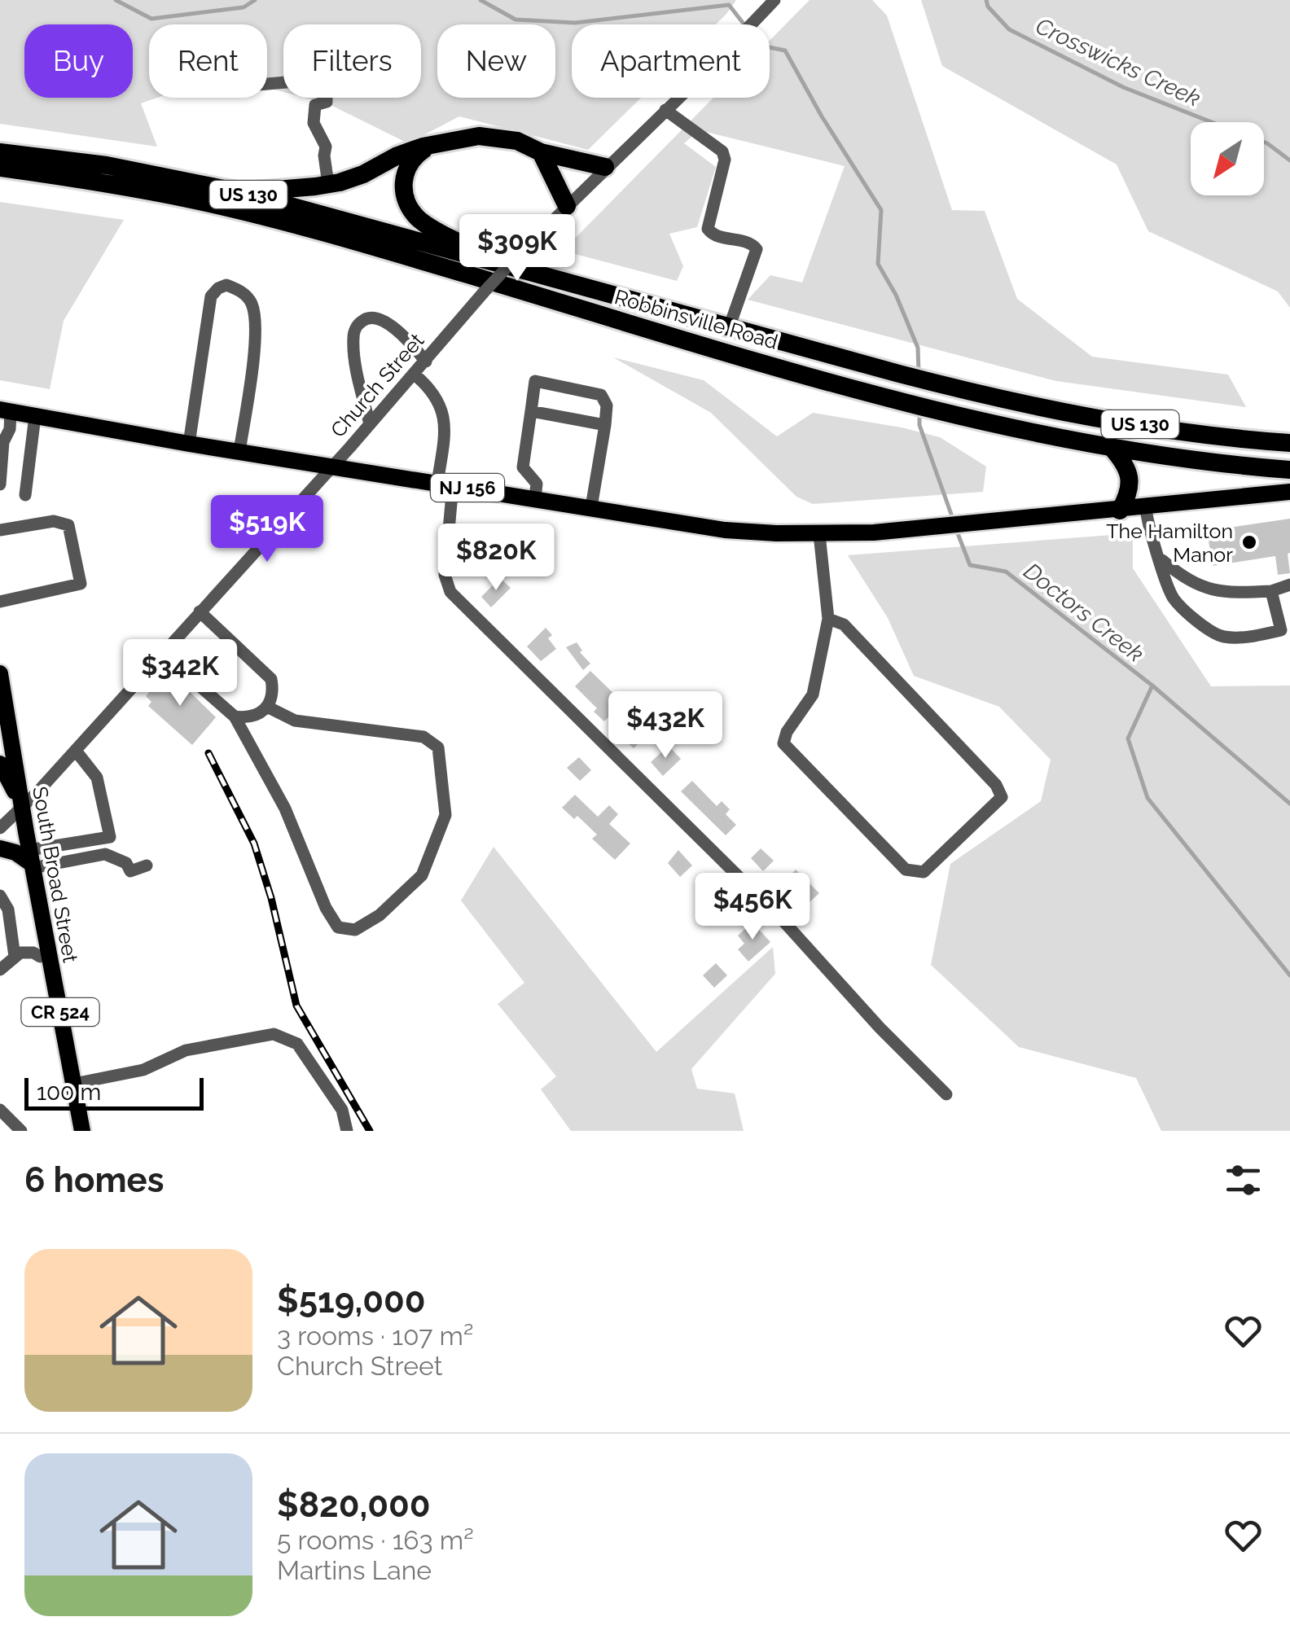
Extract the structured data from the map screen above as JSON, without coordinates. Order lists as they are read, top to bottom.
{
  "streets": {
    "highway": ["US 130", "Robbinsville Road"],
    "main road": ["NJ 156", "South Broad Street", "CR 524"],
    "street": ["Church Street"]
  },
  "crossings": [
    ["Church Street", "NJ 156"],
    ["Church Street", "South Broad Street"],
    ["Church Street", "CR 524"],
    ["South Broad Street", "CR 524"]
  ],
  "water": ["Crosswicks Creek", "Doctors Creek"],
  "places": ["The Hamilton Manor"],
  "scale_bar": "100 m",
  "north": "bottom left",
  "page": {
    "chip": [
      "Buy",
      "Rent",
      "Filters",
      "New",
      "Apartment"
    ],
    "price": [
      "$309K",
      "$519K",
      "$820K",
      "$342K",
      "$432K",
      "$456K"
    ],
    "scale": "100 m",
    "heading": "6 homes",
    "list": [
      {
        "name": "$519,000",
        "note": "3 rooms · 107 m² · Church Street"
      },
      {
        "name": "$820,000",
        "note": "5 rooms · 163 m² · Martins Lane"
      }
    ]
  }
}
